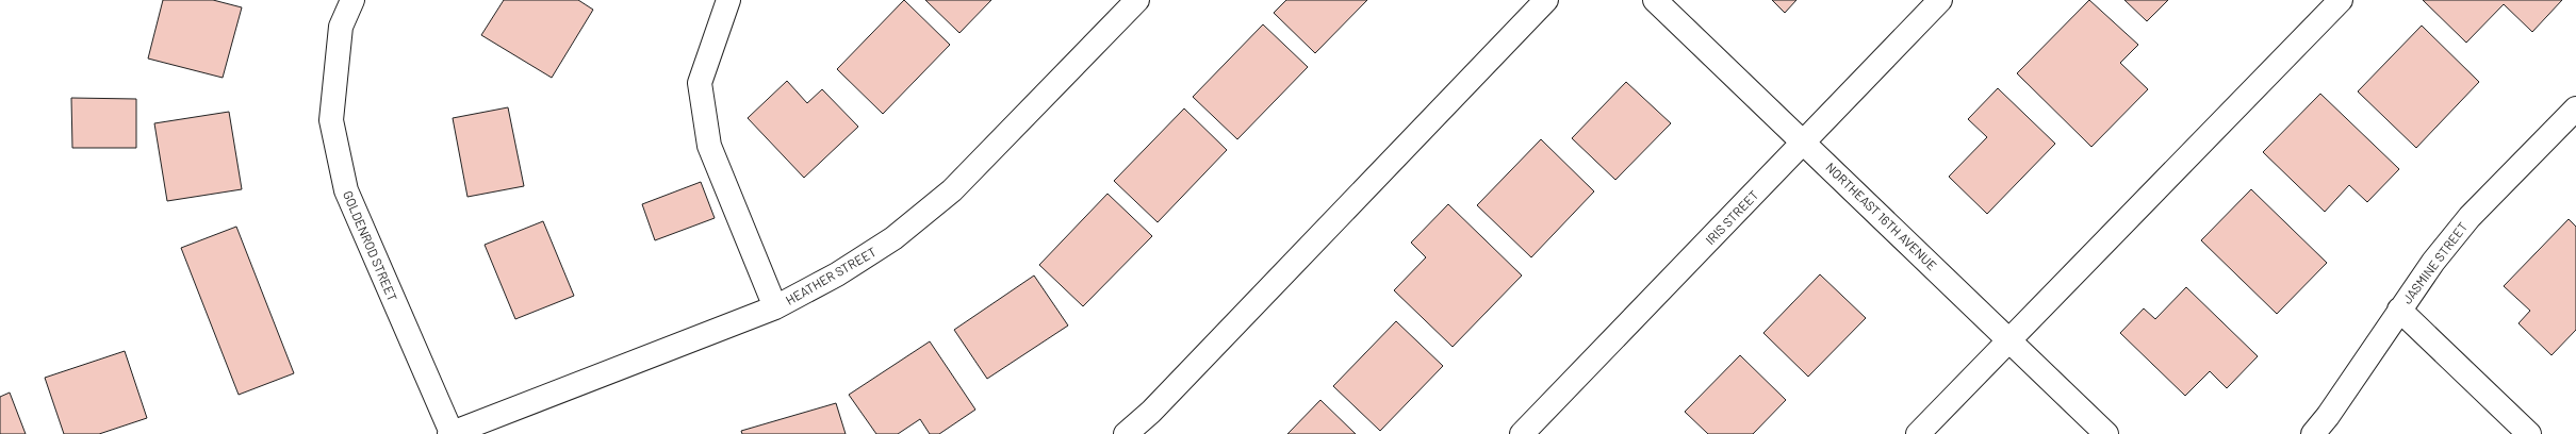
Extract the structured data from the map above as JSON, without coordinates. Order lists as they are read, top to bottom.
{
  "streets": {
    "street": [
      "NORTHEAST 16TH AVENUE",
      "IRIS STREET",
      "GOLDENROD STREET",
      "JASMINE STREET",
      "HEATHER STREET"
    ]
  },
  "crossings": [
    ["NORTHEAST 16TH AVENUE", "IRIS STREET"],
    ["GOLDENROD STREET", "HEATHER STREET"]
  ]
}
